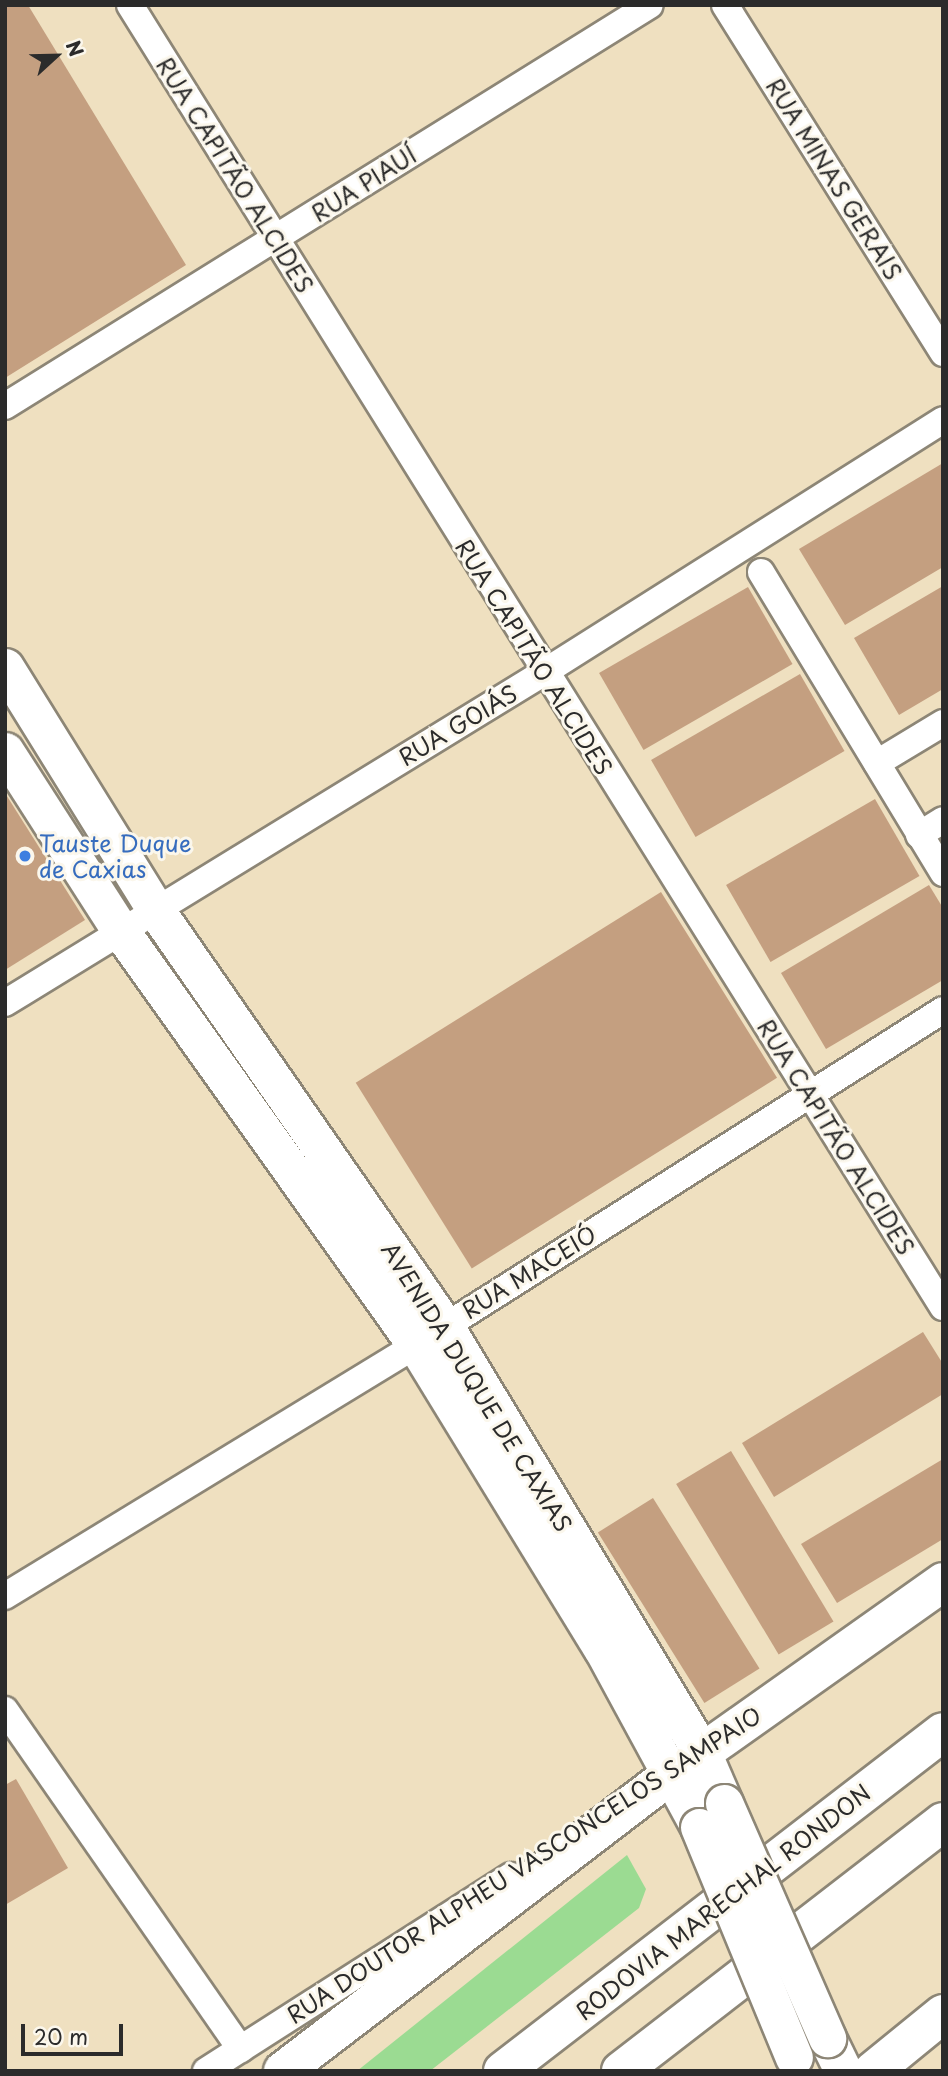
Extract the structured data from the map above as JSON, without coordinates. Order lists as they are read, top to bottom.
{
  "streets": {
    "highway": ["RUA DOUTOR ALPHEU VASCONCELOS SAMPAIO", "RODOVIA MARECHAL RONDON"],
    "main road": ["AVENIDA DUQUE DE CAXIAS"],
    "street": [
      "RUA CAPITÃO ALCIDES",
      "RUA MINAS GERAIS",
      "RUA PIAUÍ",
      "RUA GOIÁS",
      "RUA MACEIÓ"
    ]
  },
  "crossings": [
    ["RUA CAPITÃO ALCIDES", "RUA PIAUÍ"],
    ["RUA CAPITÃO ALCIDES", "RUA GOIÁS"],
    ["RUA CAPITÃO ALCIDES", "RUA MACEIÓ"],
    ["RUA GOIÁS", "AVENIDA DUQUE DE CAXIAS"],
    ["RUA MACEIÓ", "AVENIDA DUQUE DE CAXIAS"],
    ["AVENIDA DUQUE DE CAXIAS", "RUA DOUTOR ALPHEU VASCONCELOS SAMPAIO"]
  ],
  "places": ["Tauste Duque de Caxias"],
  "scale_bar": "20 m",
  "north": "right"
}
